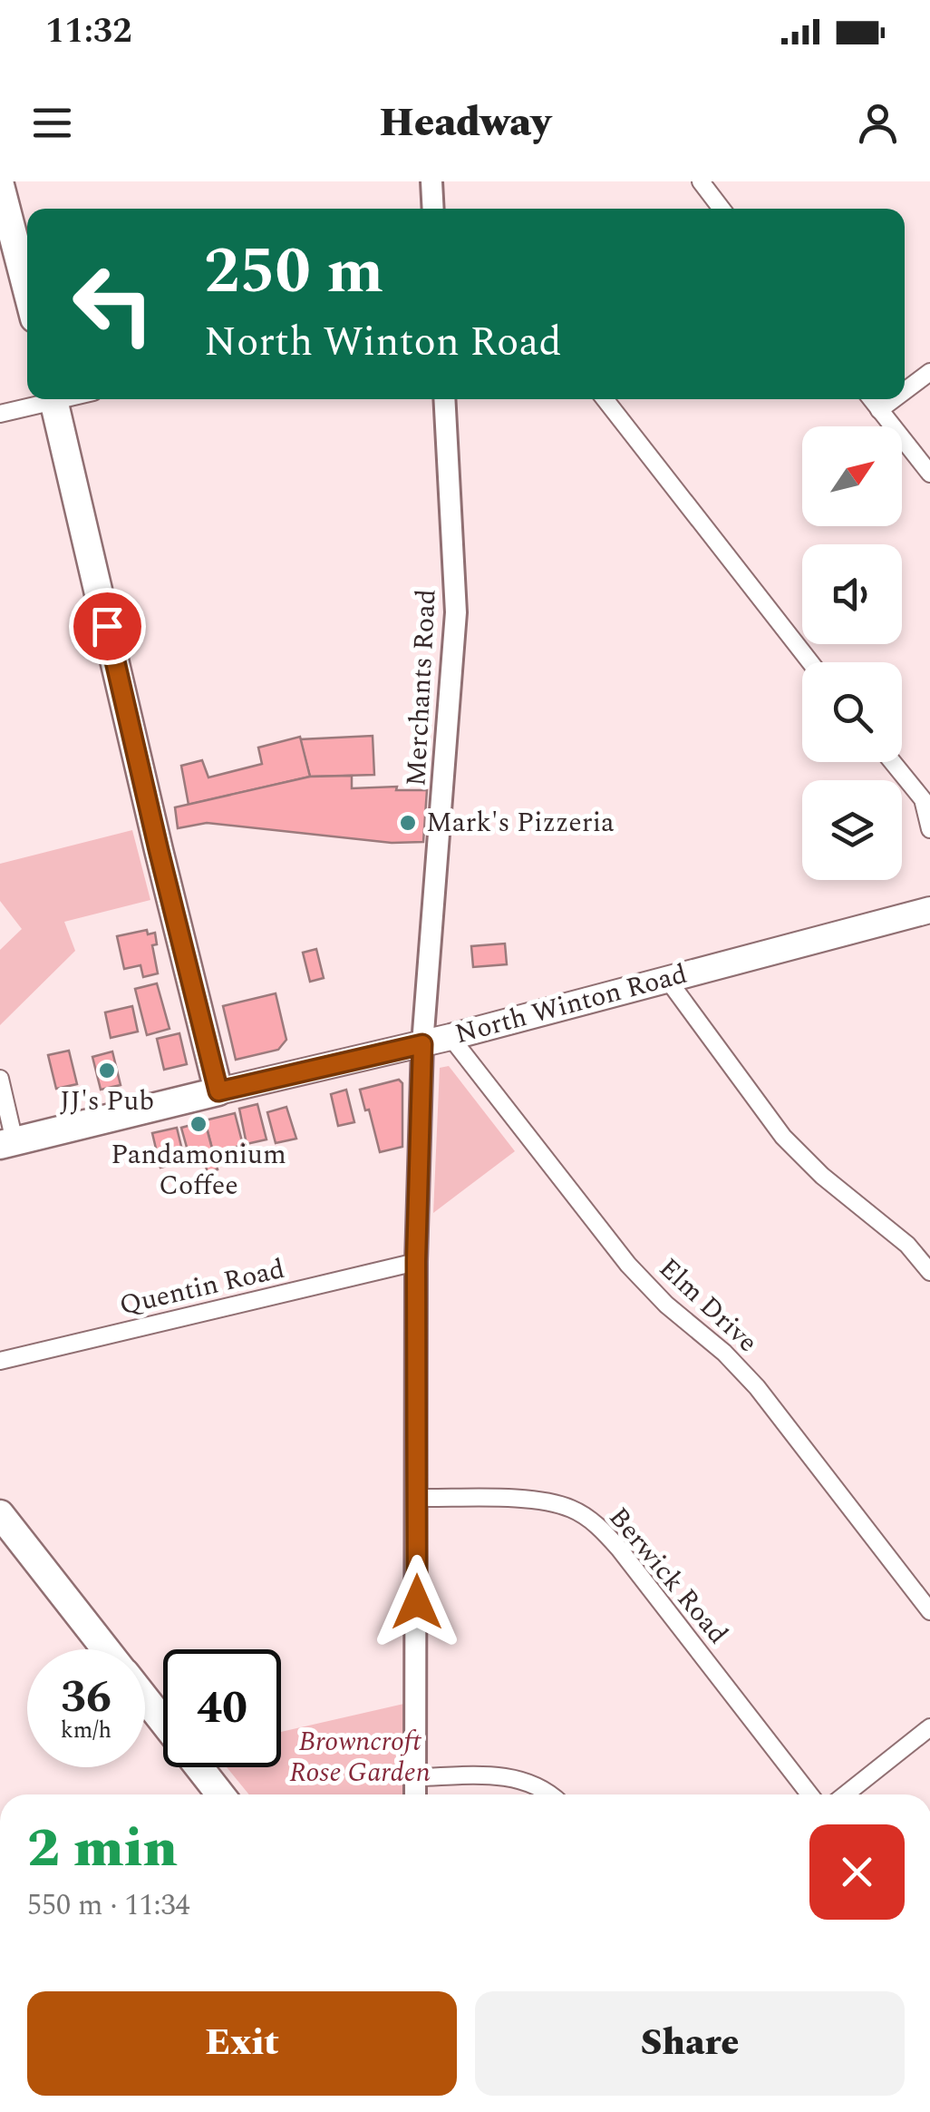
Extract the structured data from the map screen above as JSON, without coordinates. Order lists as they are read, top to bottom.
{
  "streets": {
    "main road": ["North Winton Road"],
    "street": [
      "Merchants Road",
      "Quentin Road",
      "Elm Drive",
      "Berwick Road"
    ]
  },
  "crossings": [
    ["Merchants Road", "North Winton Road"],
    ["Merchants Road", "Quentin Road"],
    ["Merchants Road", "Berwick Road"],
    ["North Winton Road", "Elm Drive"]
  ],
  "parks": ["Browncroft Rose Garden"],
  "places": ["Mark's Pizzeria", "JJ's Pub", "Pandamonium Coffee"],
  "north": "top right",
  "page": {
    "status": "11:32",
    "header": "Headway",
    "turn": ["250 m", "North Winton Road"],
    "speed": "36 km/h",
    "limit": "40",
    "heading": ["2 min", "550 m · 11:34"],
    "buttons": ["Exit", "Share"]
  }
}
